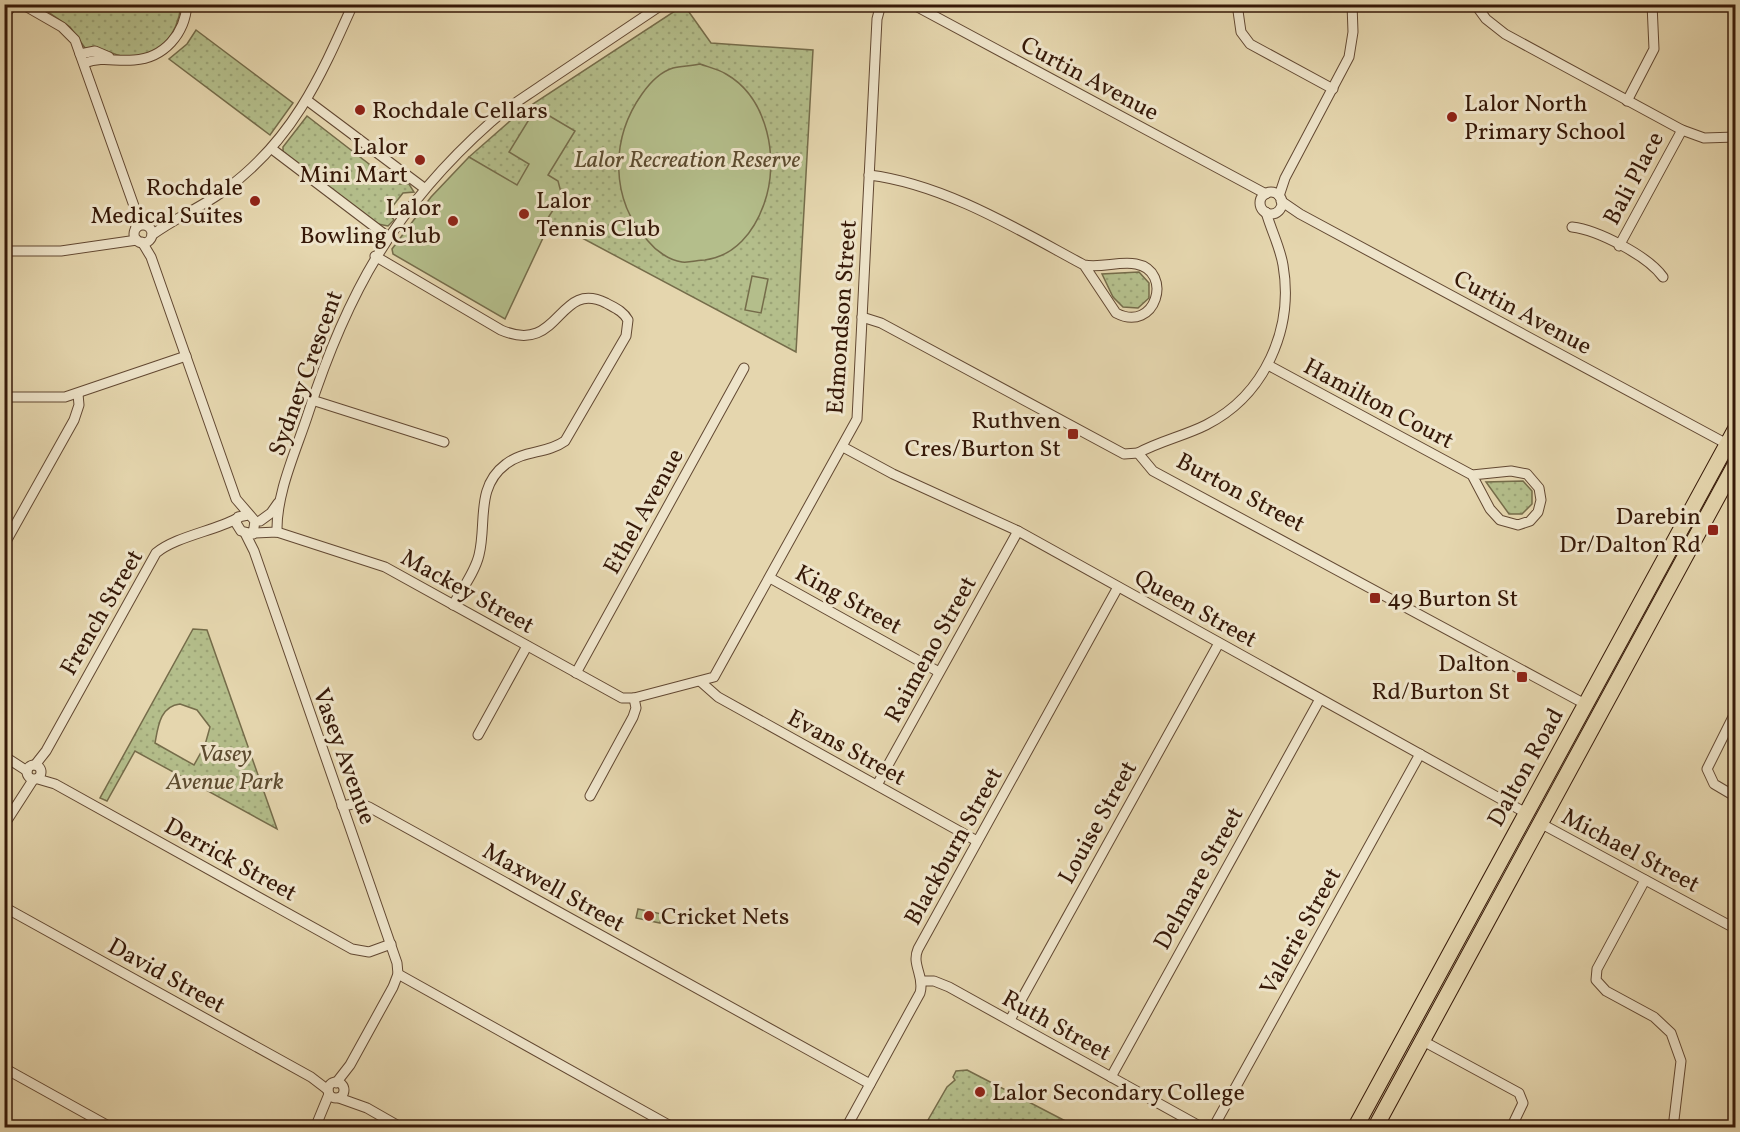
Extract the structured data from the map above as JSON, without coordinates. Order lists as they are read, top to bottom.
{
  "streets": {
    "main road": ["Burton Street", "Dalton Road"],
    "street": [
      "Curtin Avenue",
      "Bali Place",
      "Edmondson Street",
      "Sydney Crescent",
      "Hamilton Court",
      "Ethel Avenue",
      "Mackey Street",
      "King Street",
      "Queen Street",
      "French Street",
      "Raimeno Street",
      "Evans Street",
      "Vasey Avenue",
      "Louise Street",
      "Blackburn Street",
      "Michael Street",
      "Derrick Street",
      "Delmare Street",
      "Maxwell Street",
      "Valerie Street",
      "David Street",
      "Ruth Street"
    ]
  },
  "crossings": [
    ["Curtin Avenue", "Dalton Road"],
    ["Edmondson Street", "Mackey Street"],
    ["Edmondson Street", "King Street"],
    ["Edmondson Street", "Queen Street"],
    ["Edmondson Street", "Evans Street"],
    ["Sydney Crescent", "Mackey Street"],
    ["Sydney Crescent", "French Street"],
    ["Burton Street", "Dalton Road"],
    ["Ethel Avenue", "Mackey Street"],
    ["Mackey Street", "French Street"],
    ["Mackey Street", "Vasey Avenue"],
    ["King Street", "Raimeno Street"],
    ["Queen Street", "Raimeno Street"],
    ["Queen Street", "Dalton Road"],
    ["Queen Street", "Louise Street"],
    ["Queen Street", "Blackburn Street"],
    ["Queen Street", "Delmare Street"],
    ["Queen Street", "Valerie Street"],
    ["French Street", "Vasey Avenue"],
    ["French Street", "Derrick Street"],
    ["Raimeno Street", "Evans Street"],
    ["Evans Street", "Blackburn Street"],
    ["Vasey Avenue", "Derrick Street"],
    ["Vasey Avenue", "Maxwell Street"],
    ["Dalton Road", "Michael Street"],
    ["Louise Street", "Ruth Street"],
    ["Blackburn Street", "Ruth Street"],
    ["Delmare Street", "Ruth Street"]
  ],
  "parks": ["Lalor Recreation Reserve", "Vasey Avenue Park"],
  "places": {
    "other": [
      "Rochdale Cellars",
      "Lalor North Primary School",
      "Lalor Mini Mart",
      "Rochdale Medical Suites",
      "Lalor Tennis Club",
      "Lalor Bowling Club",
      "Cricket Nets",
      "Lalor Secondary College"
    ],
    "transit": [
      "Ruthven Cres/Burton St",
      "Darebin Dr/Dalton Rd",
      "49 Burton St",
      "Dalton Rd/Burton St"
    ]
  }
}
